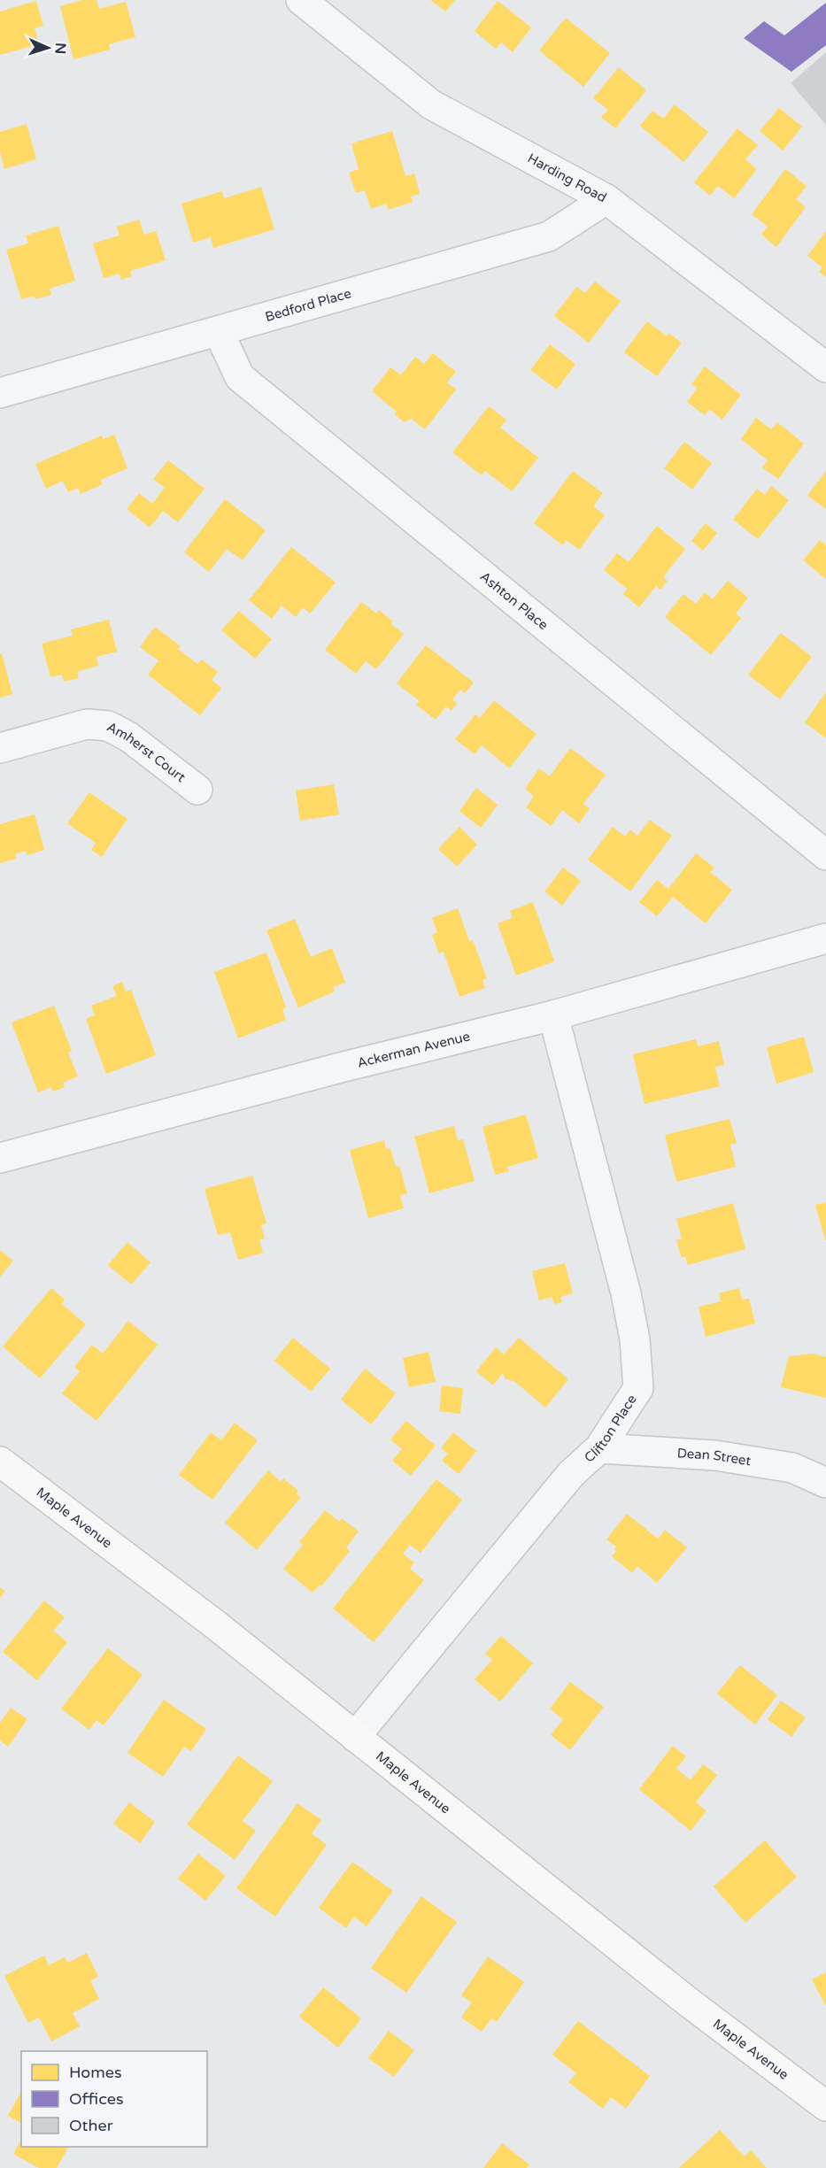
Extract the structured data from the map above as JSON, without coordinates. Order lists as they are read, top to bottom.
{
  "streets": {
    "main road": ["Maple Avenue"],
    "street": [
      "Harding Road",
      "Bedford Place",
      "Ashton Place",
      "Amherst Court",
      "Ackerman Avenue",
      "Clifton Place",
      "Dean Street"
    ]
  },
  "crossings": [
    ["Harding Road", "Bedford Place"],
    ["Bedford Place", "Ashton Place"],
    ["Ackerman Avenue", "Clifton Place"],
    ["Clifton Place", "Dean Street"],
    ["Clifton Place", "Maple Avenue"]
  ],
  "legend": ["Homes", "Offices", "Other"],
  "north": "right"
}
